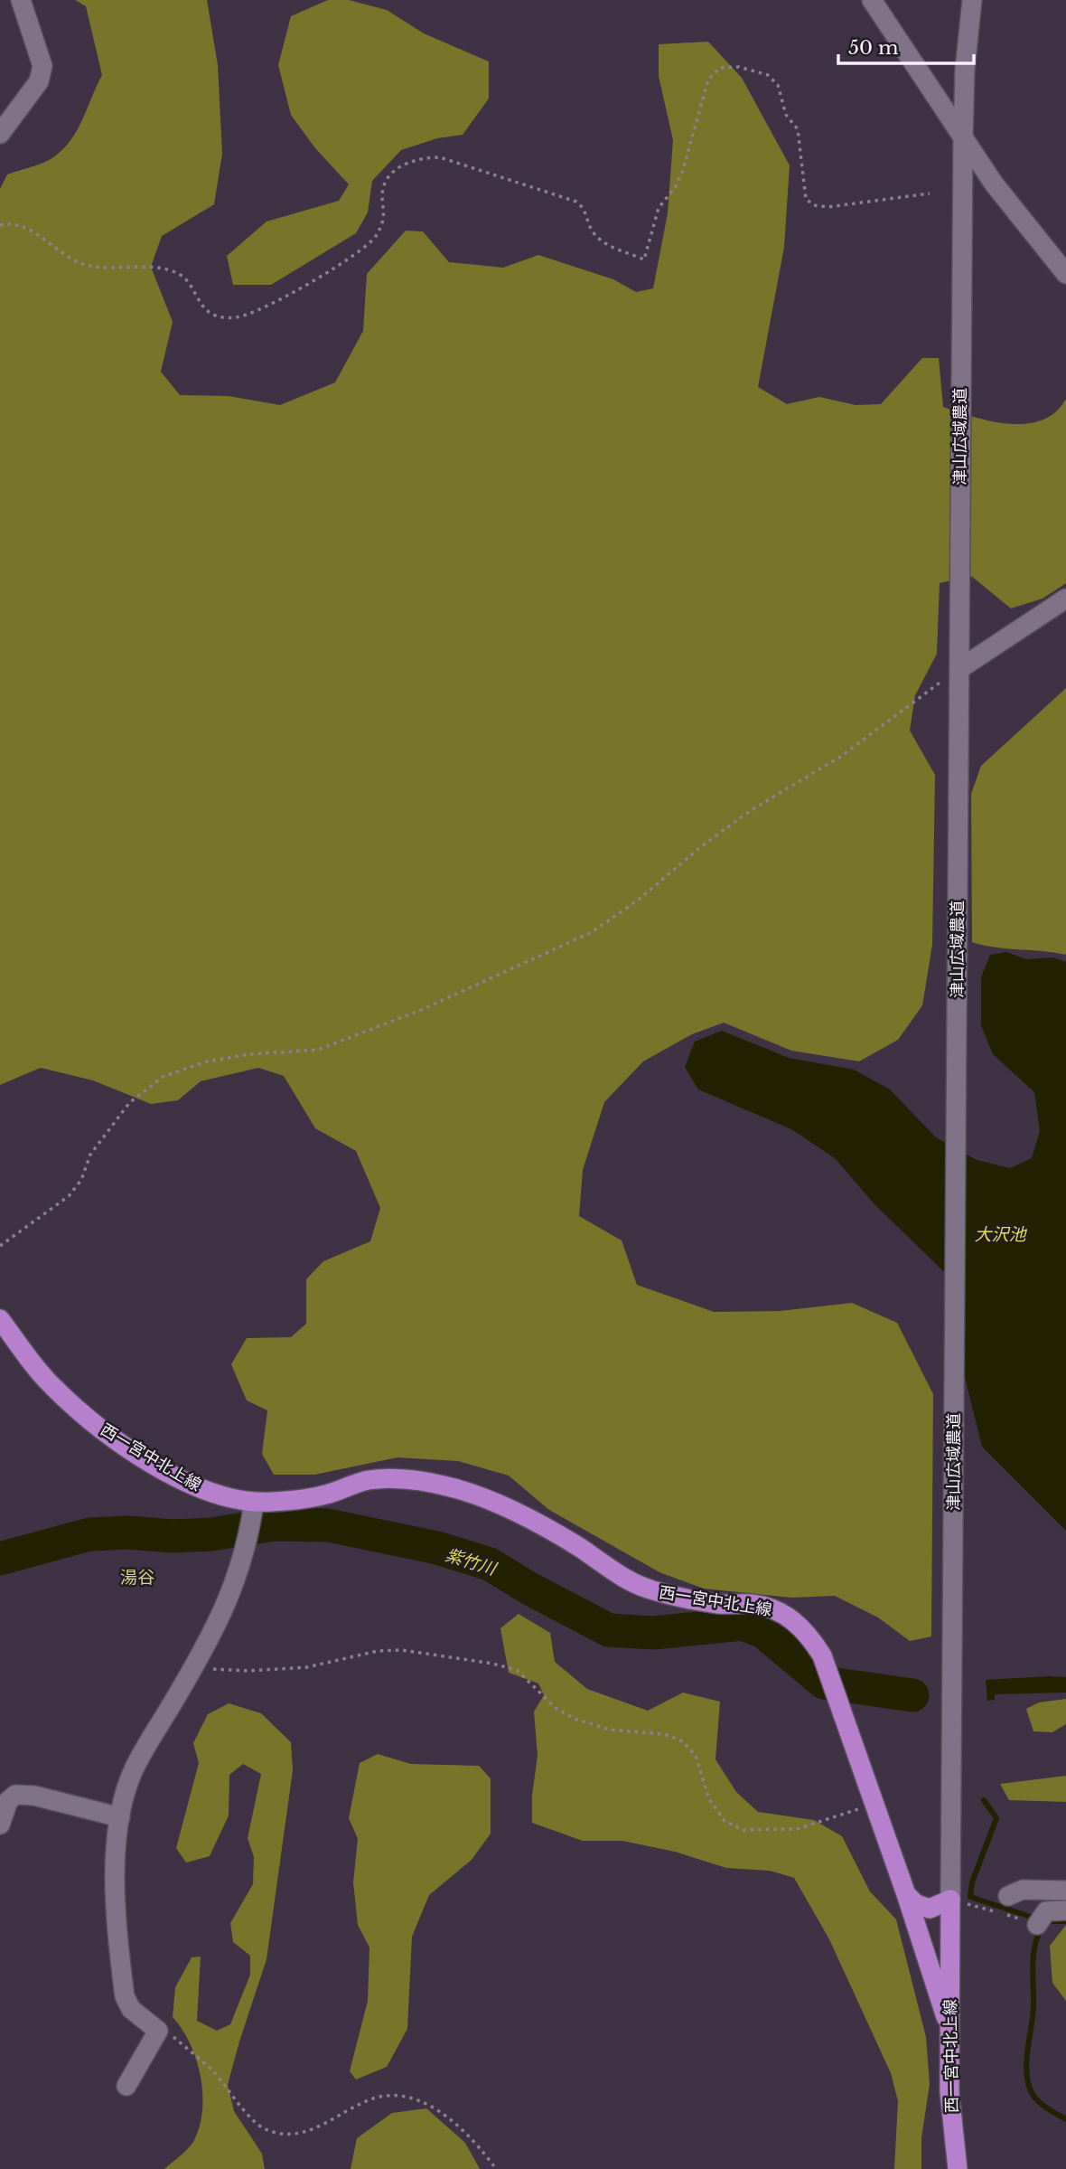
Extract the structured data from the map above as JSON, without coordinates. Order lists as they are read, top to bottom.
{
  "streets": {
    "main road": ["西一宮中北上線"],
    "street": ["津山広域農道"]
  },
  "crossings": [
    ["津山広域農道", "西一宮中北上線"]
  ],
  "districts": ["湯谷"],
  "water": ["大沢池", "紫竹川"],
  "scale_bar": "50 m"
}
